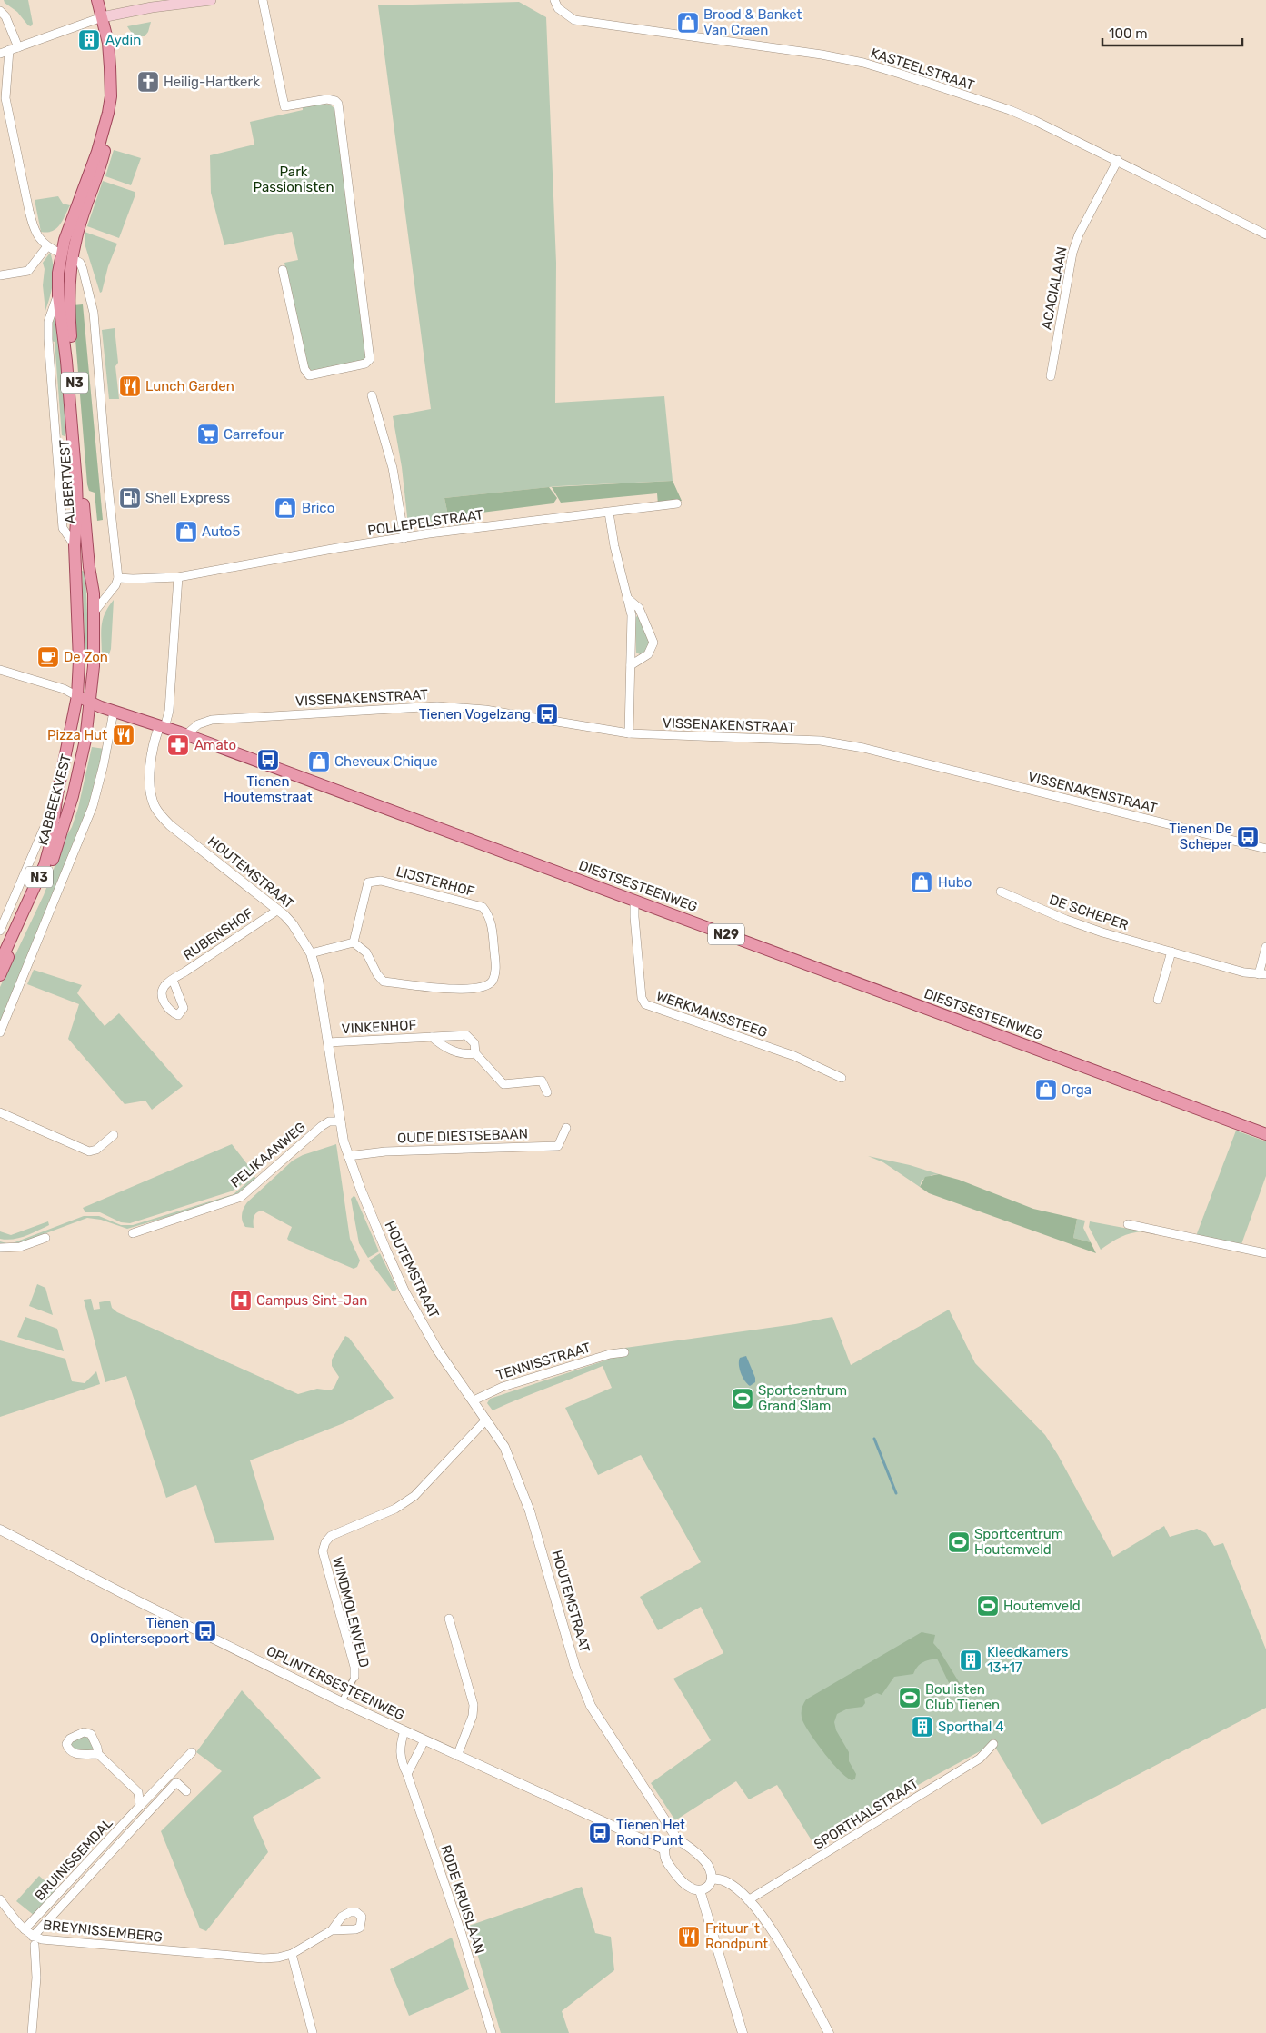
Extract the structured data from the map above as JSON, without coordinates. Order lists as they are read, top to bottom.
{
  "streets": {
    "main road": [
      "N3",
      "ALBERTVEST",
      "KABBEEKVEST",
      "DIESTSESTEENWEG",
      "N29"
    ],
    "street": [
      "KASTEELSTRAAT",
      "ACACIALAAN",
      "POLLEPELSTRAAT",
      "VISSENAKENSTRAAT",
      "HOUTEMSTRAAT",
      "LIJSTERHOF",
      "DE SCHEPER",
      "RUBENSHOF",
      "WERKMANSSTEEG",
      "VINKENHOF",
      "OUDE DIESTSEBAAN",
      "PELIKAANWEG",
      "TENNISSTRAAT",
      "WINDMOLENVELD",
      "OPLINTERSESTEENWEG",
      "SPORTHALSTRAAT",
      "BRUINISSEMDAL",
      "RODE KRUISLAAN",
      "BREYNISSEMBERG"
    ]
  },
  "crossings": [
    ["KASTEELSTRAAT", "ACACIALAAN"],
    ["N3", "ALBERTVEST"],
    ["ALBERTVEST", "KABBEEKVEST"],
    ["ALBERTVEST", "DIESTSESTEENWEG"],
    ["VISSENAKENSTRAAT", "DIESTSESTEENWEG"],
    ["KABBEEKVEST", "DIESTSESTEENWEG"],
    ["HOUTEMSTRAAT", "DIESTSESTEENWEG"],
    ["HOUTEMSTRAAT", "RUBENSHOF"],
    ["HOUTEMSTRAAT", "VINKENHOF"],
    ["HOUTEMSTRAAT", "OUDE DIESTSEBAAN"],
    ["HOUTEMSTRAAT", "PELIKAANWEG"],
    ["HOUTEMSTRAAT", "TENNISSTRAAT"],
    ["HOUTEMSTRAAT", "WINDMOLENVELD"],
    ["DIESTSESTEENWEG", "WERKMANSSTEEG"],
    ["WINDMOLENVELD", "OPLINTERSESTEENWEG"],
    ["OPLINTERSESTEENWEG", "RODE KRUISLAAN"]
  ],
  "parks": ["Park Passionisten"],
  "places": {
    "shop": [
      "Brood & Banket Van Craen",
      "Brico",
      "Auto5",
      "Cheveux Chique",
      "Hubo",
      "Orga"
    ],
    "building": ["Aydin", "Kleedkamers 13+17", "Sporthal 4"],
    "church": ["Heilig-Hartkerk"],
    "restaurant": ["Lunch Garden", "Pizza Hut", "Frituur 't Rondpunt"],
    "supermarket": ["Carrefour"],
    "fuel station": ["Shell Express"],
    "cafe": ["De Zon"],
    "bus stop": [
      "Tienen Vogelzang",
      "Tienen Houtemstraat",
      "Tienen De Scheper",
      "Tienen Oplintersepoort",
      "Tienen Het Rond Punt"
    ],
    "pharmacy": ["Amato"],
    "hospital": ["Campus Sint-Jan"],
    "sports": [
      "Sportcentrum Grand Slam",
      "Sportcentrum Houtemveld",
      "Houtemveld",
      "Boulisten Club Tienen"
    ]
  },
  "scale_bar": "100 m"
}
